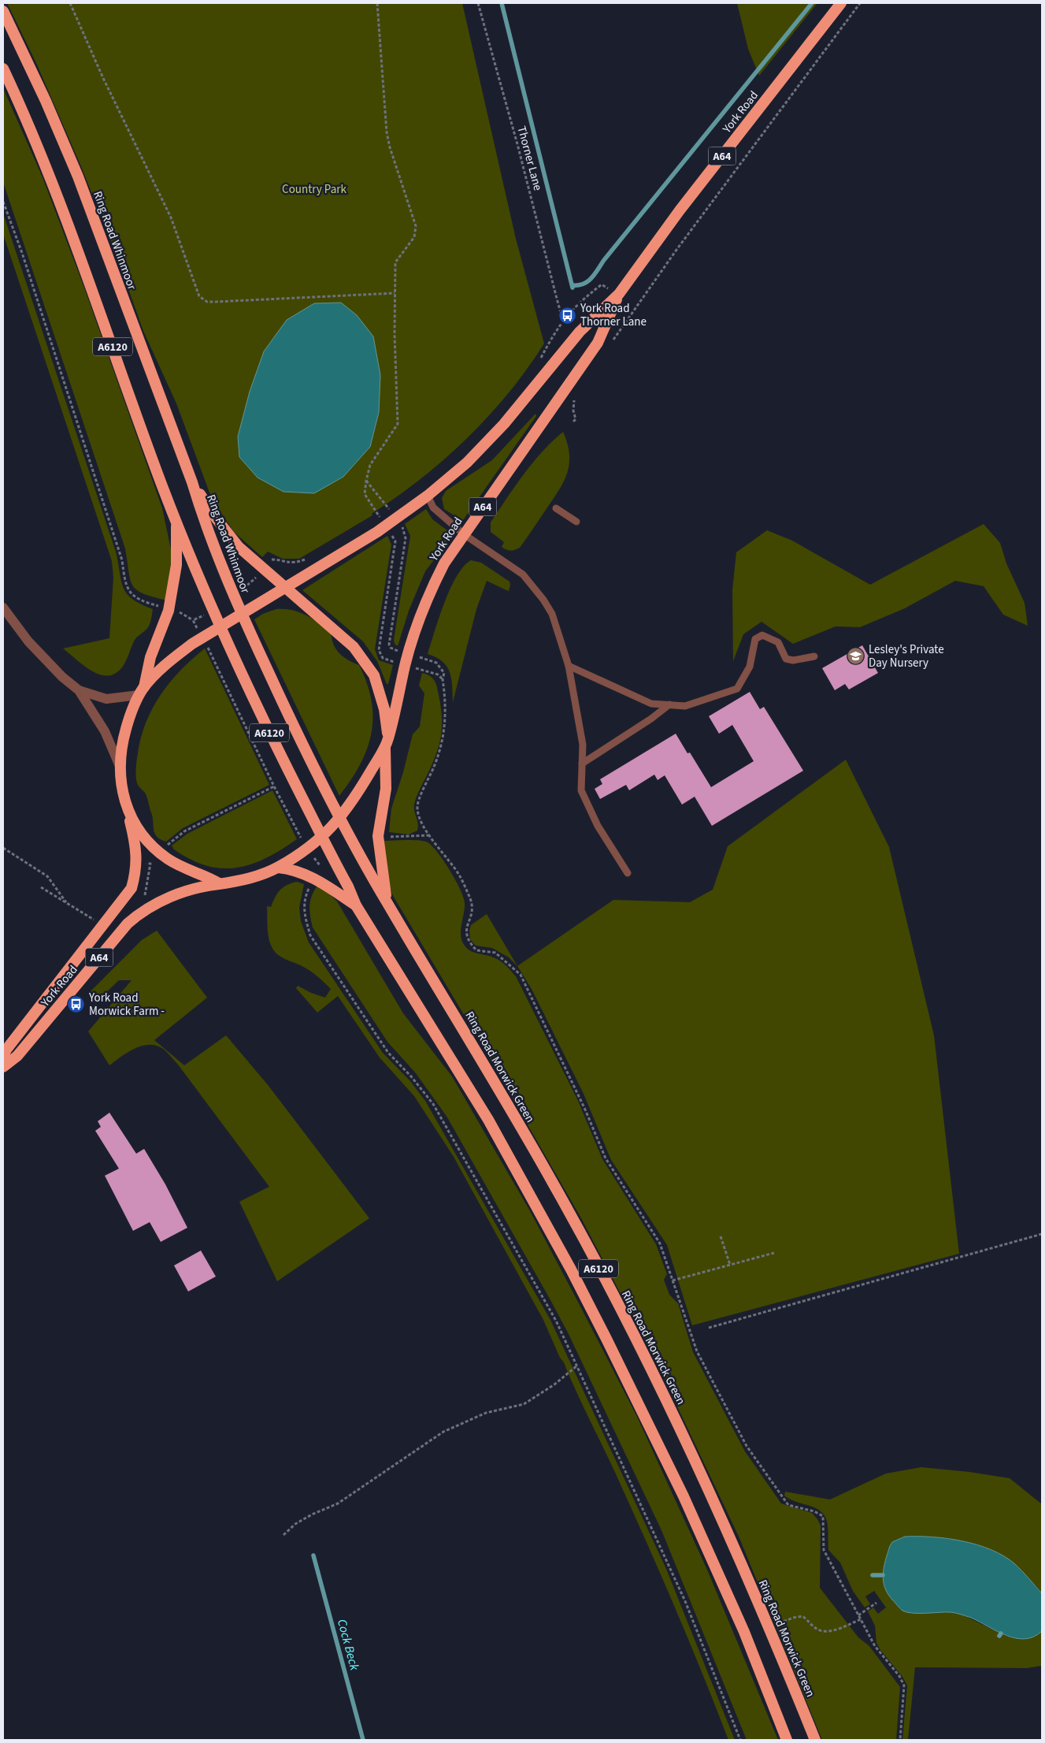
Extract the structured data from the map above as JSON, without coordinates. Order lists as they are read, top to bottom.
{
  "streets": {
    "highway": [
      "York Road",
      "A64",
      "Ring Road Whinmoor",
      "A6120",
      "Ring Road Morwick Green"
    ],
    "path": ["Thorner Lane"]
  },
  "crossings": [
    ["York Road", "Ring Road Whinmoor"],
    ["York Road", "A6120"],
    ["York Road", "Ring Road Morwick Green"],
    ["Ring Road Whinmoor", "A6120"],
    ["Ring Road Whinmoor", "Ring Road Morwick Green"],
    ["A6120", "Ring Road Morwick Green"]
  ],
  "water": ["Cock Beck"],
  "parks": ["Country Park"],
  "places": {
    "bus stop": ["York Road Thorner Lane", "York Road Morwick Farm -"],
    "school or university": ["Lesley's Private Day Nursery"]
  }
}
